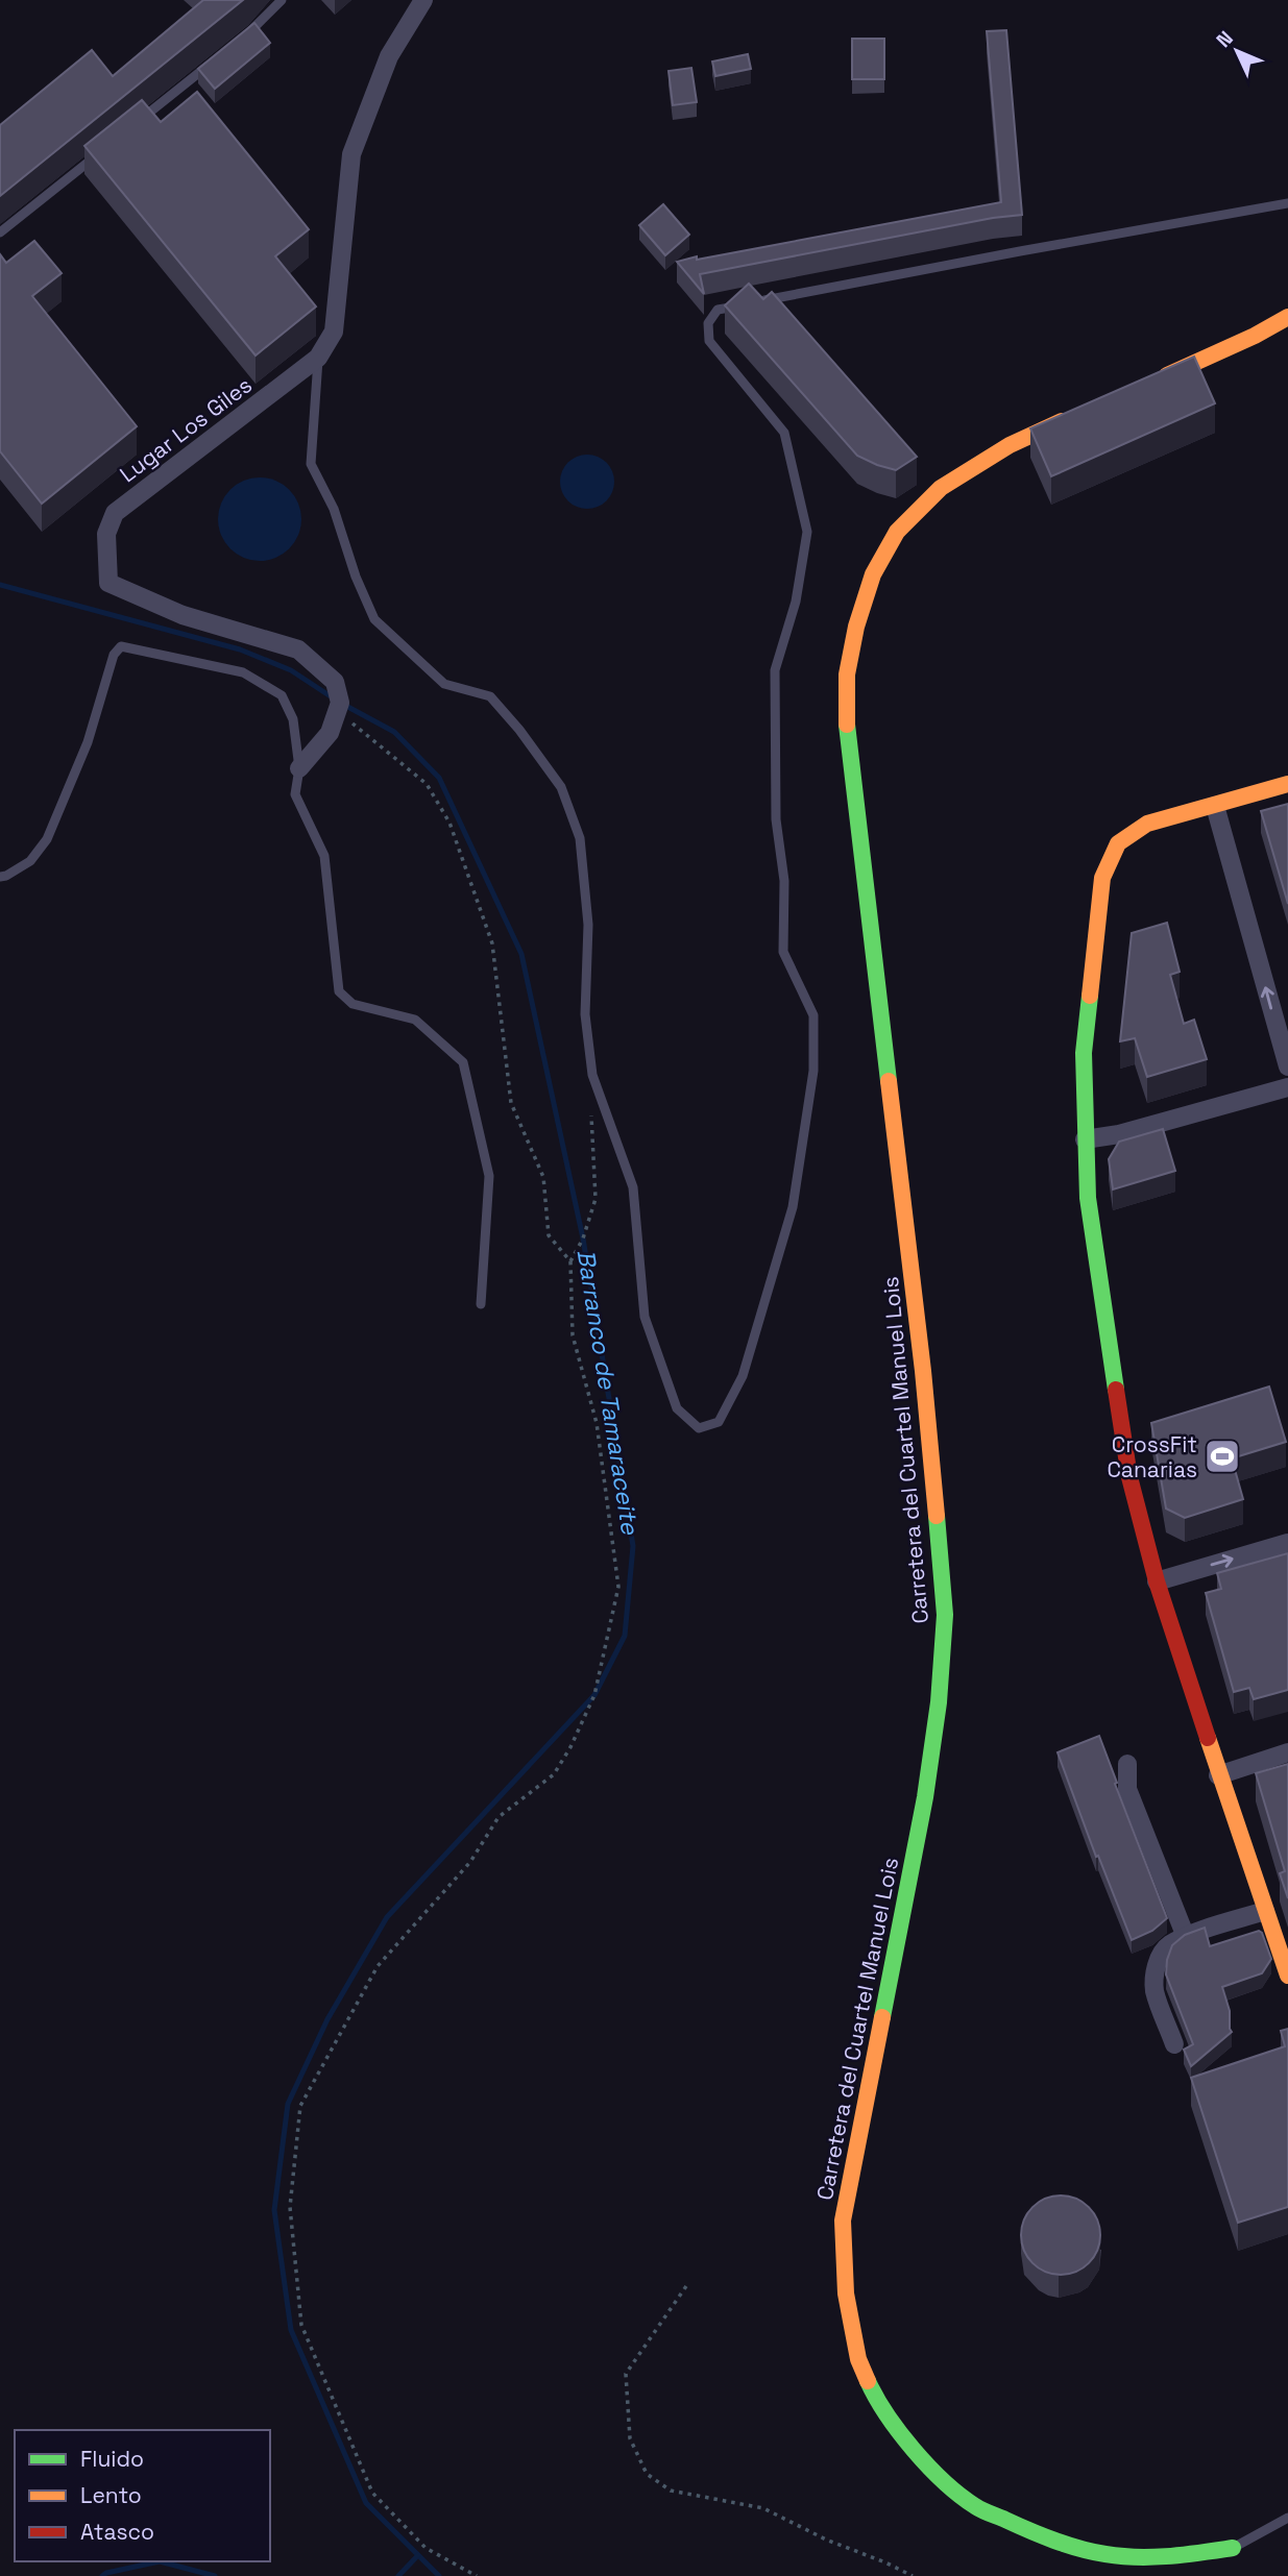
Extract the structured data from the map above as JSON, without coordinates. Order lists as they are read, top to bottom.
{
  "streets": {
    "street": ["Lugar Los Giles", "Carretera del Cuartel Manuel Lois"]
  },
  "water": ["Barranco de Tamaraceite"],
  "places": {
    "sports": ["CrossFit Canarias"]
  },
  "legend": ["Fluido", "Lento", "Atasco"],
  "north": "top left"
}
